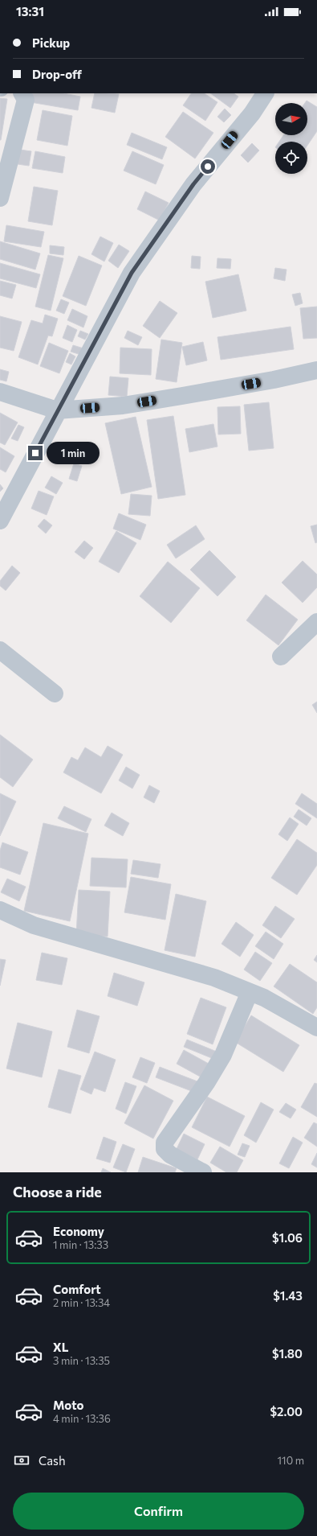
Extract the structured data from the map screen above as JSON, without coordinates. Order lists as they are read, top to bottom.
{
  "north": "right",
  "page": {
    "status": "13:31",
    "banner": ["Pickup", "Drop-off"],
    "bubble": "1 min",
    "heading": "Choose a ride",
    "list": [
      {
        "name": "Economy",
        "note": "1 min · 13:33",
        "value": "$1.06"
      },
      {
        "name": "Comfort",
        "note": "2 min · 13:34",
        "value": "$1.43"
      },
      {
        "name": "XL",
        "note": "3 min · 13:35",
        "value": "$1.80"
      },
      {
        "name": "Moto",
        "note": "4 min · 13:36",
        "value": "$2.00"
      }
    ],
    "pay": ["Cash", "110 m"],
    "buttons": "Confirm"
  }
}
